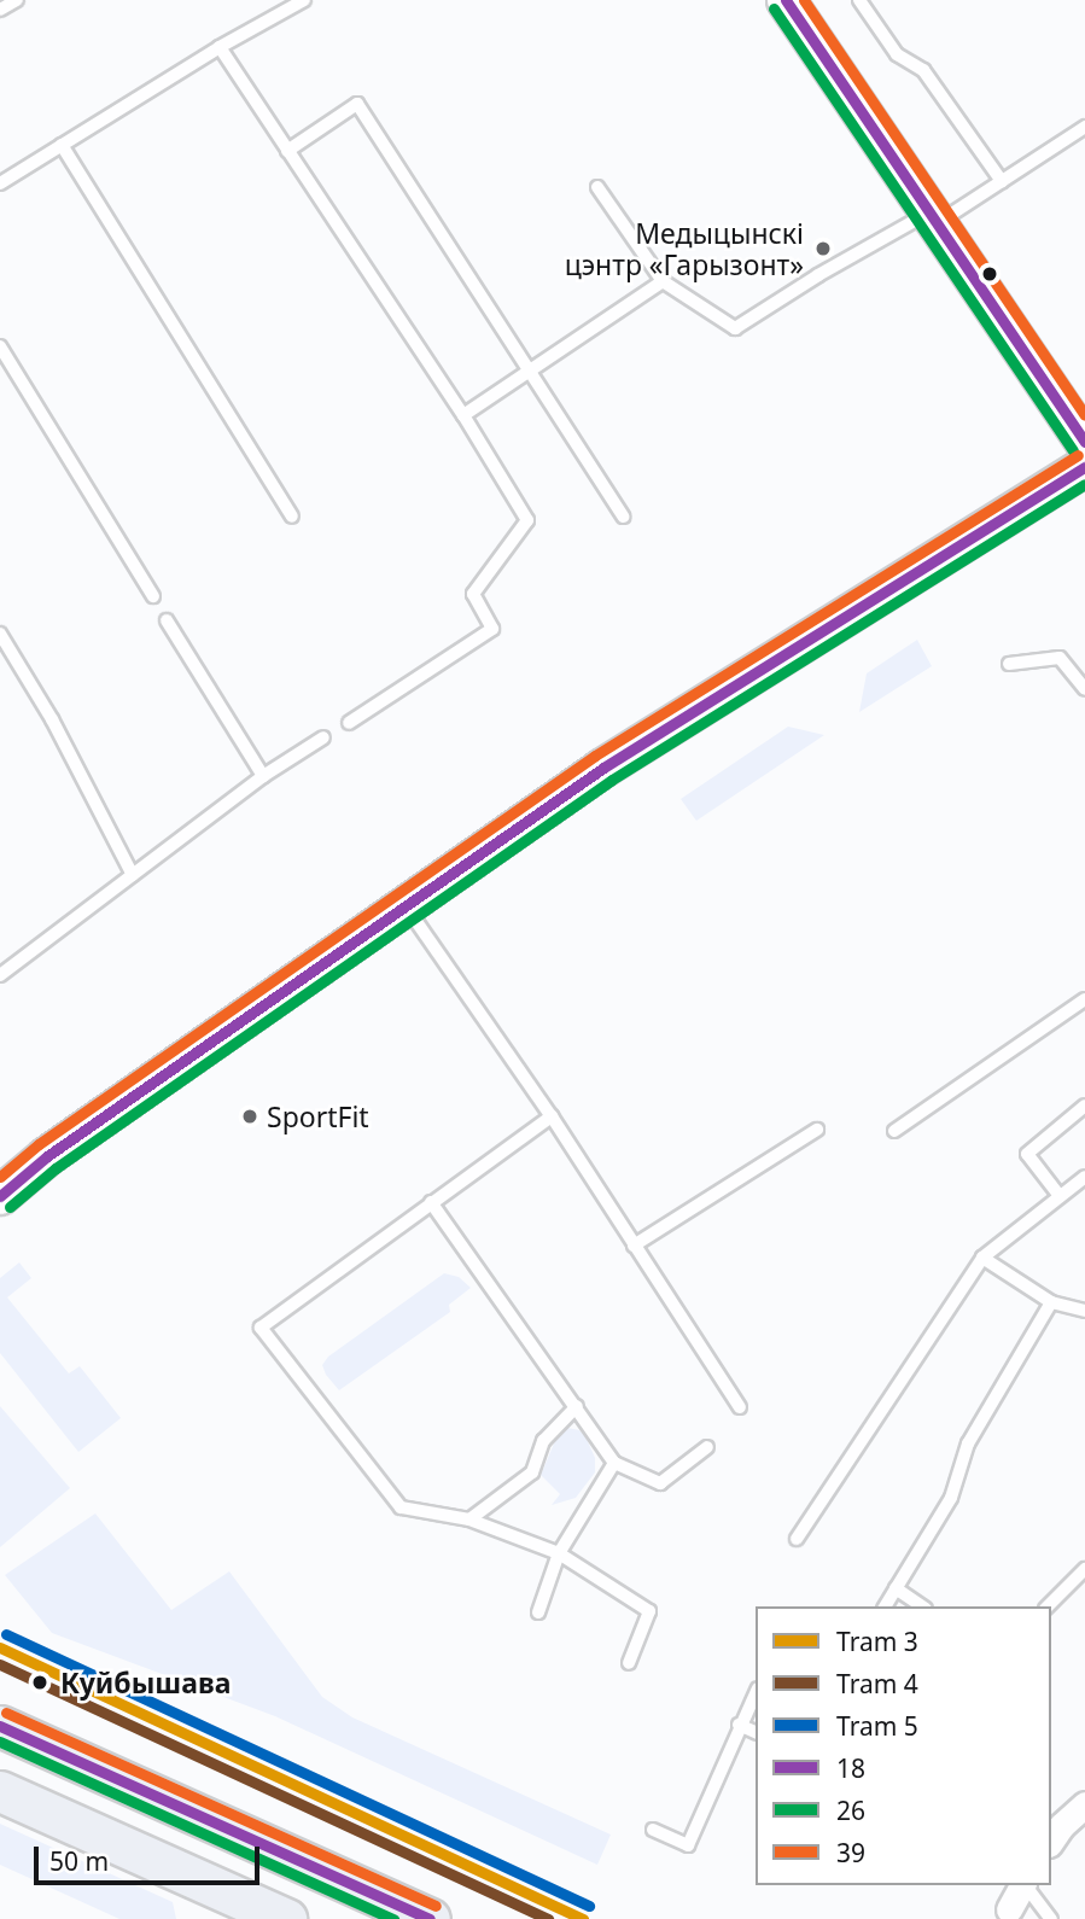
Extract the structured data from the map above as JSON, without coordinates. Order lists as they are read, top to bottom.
{
  "places": ["Медыцынскі цэнтр «Гарызонт»", "SportFit", "Куйбышава"],
  "lines": [
    "transit line 18",
    "transit line 39",
    "transit line 26",
    "tram line 5",
    "tram line 3",
    "tram line 4"
  ],
  "legend": [
    "Tram 3",
    "Tram 4",
    "Tram 5",
    "18",
    "26",
    "39"
  ],
  "scale_bar": "50 m"
}
